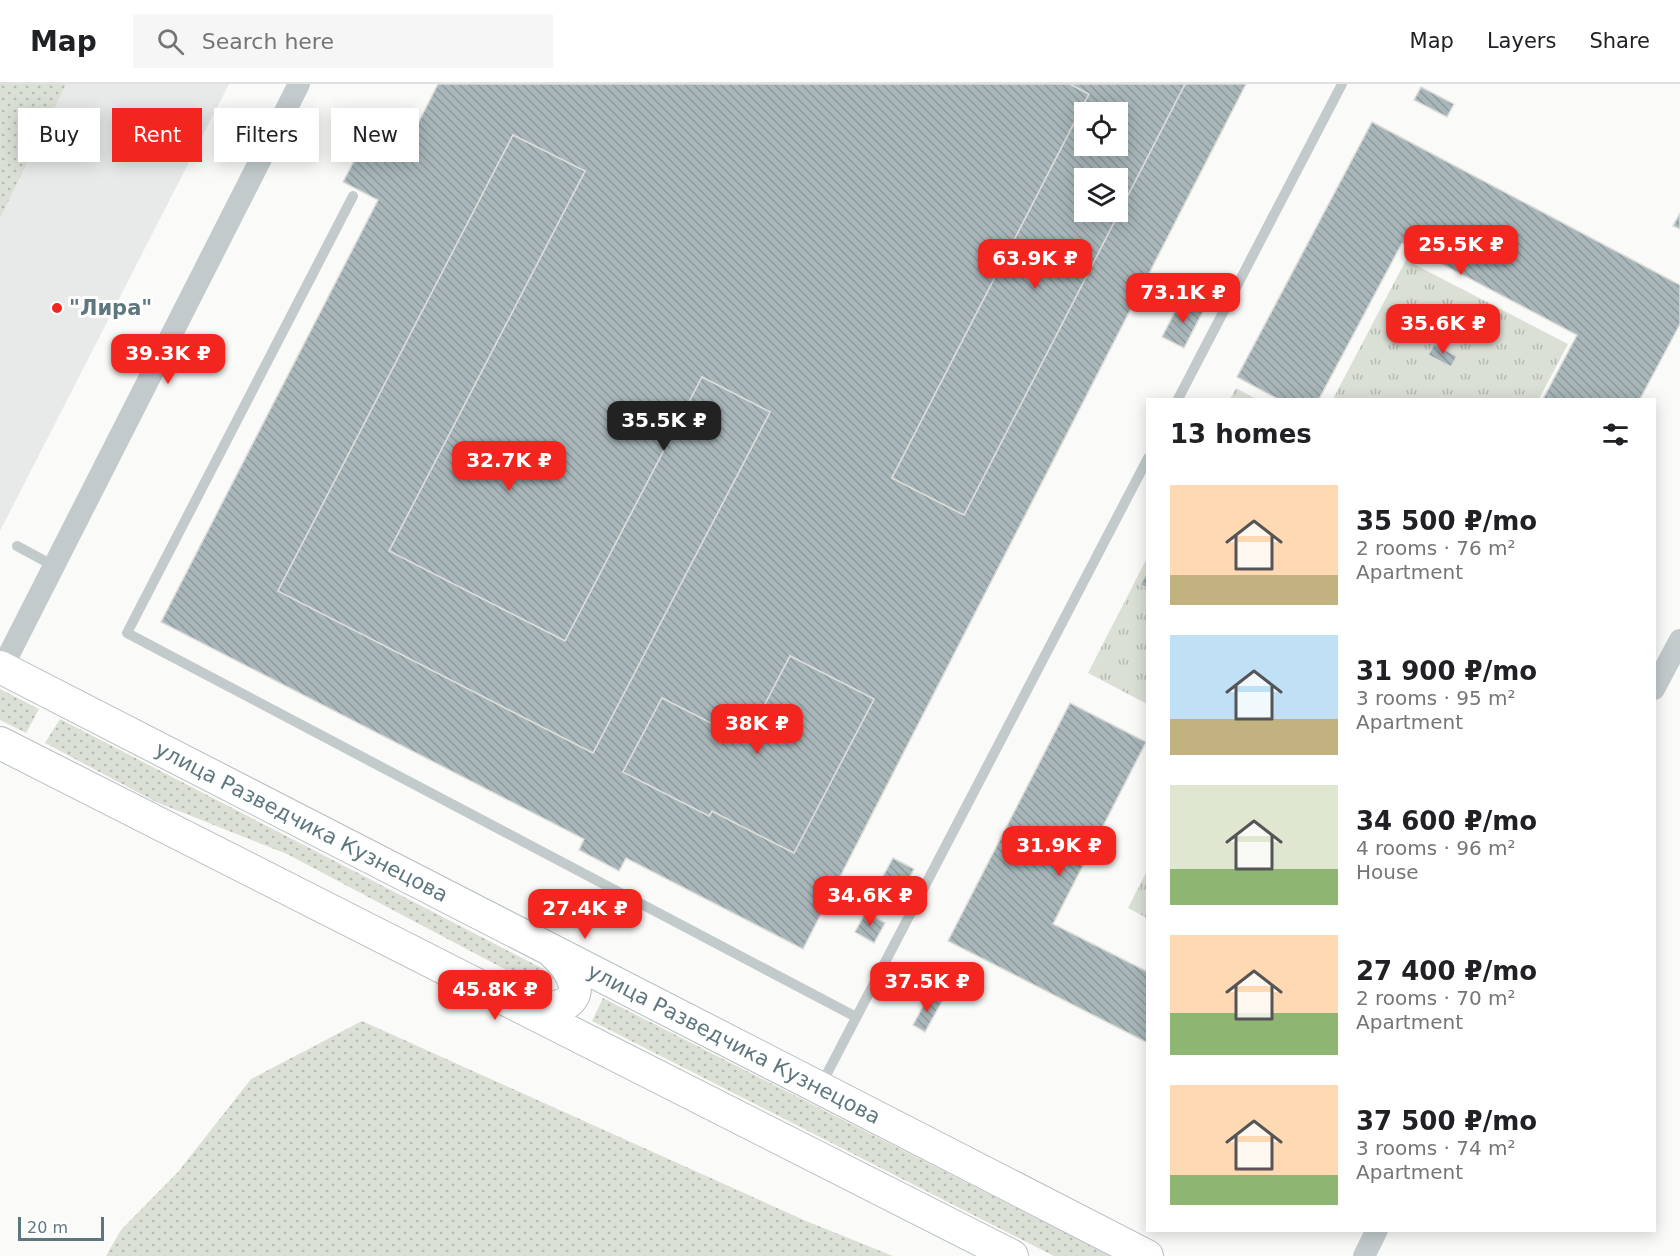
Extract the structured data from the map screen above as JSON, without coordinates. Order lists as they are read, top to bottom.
{
  "streets": {
    "main road": ["улица Разведчика Кузнецова"]
  },
  "places": ["\"Лира\""],
  "scale_bar": "20 m",
  "page": {
    "header": "Map",
    "search": "Search here",
    "nav": ["Map", "Layers", "Share"],
    "chip": [
      "Buy",
      "Rent",
      "Filters",
      "New"
    ],
    "price": [
      "25.5K ₽",
      "63.9K ₽",
      "73.1K ₽",
      "35.6K ₽",
      "39.3K ₽",
      "35.5K ₽",
      "32.7K ₽",
      "38K ₽",
      "31.9K ₽",
      "34.6K ₽",
      "27.4K ₽",
      "37.5K ₽",
      "45.8K ₽"
    ],
    "heading": "13 homes",
    "list": [
      {
        "name": "35 500 ₽/mo",
        "note": "2 rooms · 76 m² · Apartment"
      },
      {
        "name": "31 900 ₽/mo",
        "note": "3 rooms · 95 m² · Apartment"
      },
      {
        "name": "34 600 ₽/mo",
        "note": "4 rooms · 96 m² · House"
      },
      {
        "name": "27 400 ₽/mo",
        "note": "2 rooms · 70 m² · Apartment"
      },
      {
        "name": "37 500 ₽/mo",
        "note": "3 rooms · 74 m² · Apartment"
      }
    ],
    "scale": "20 m"
  }
}
